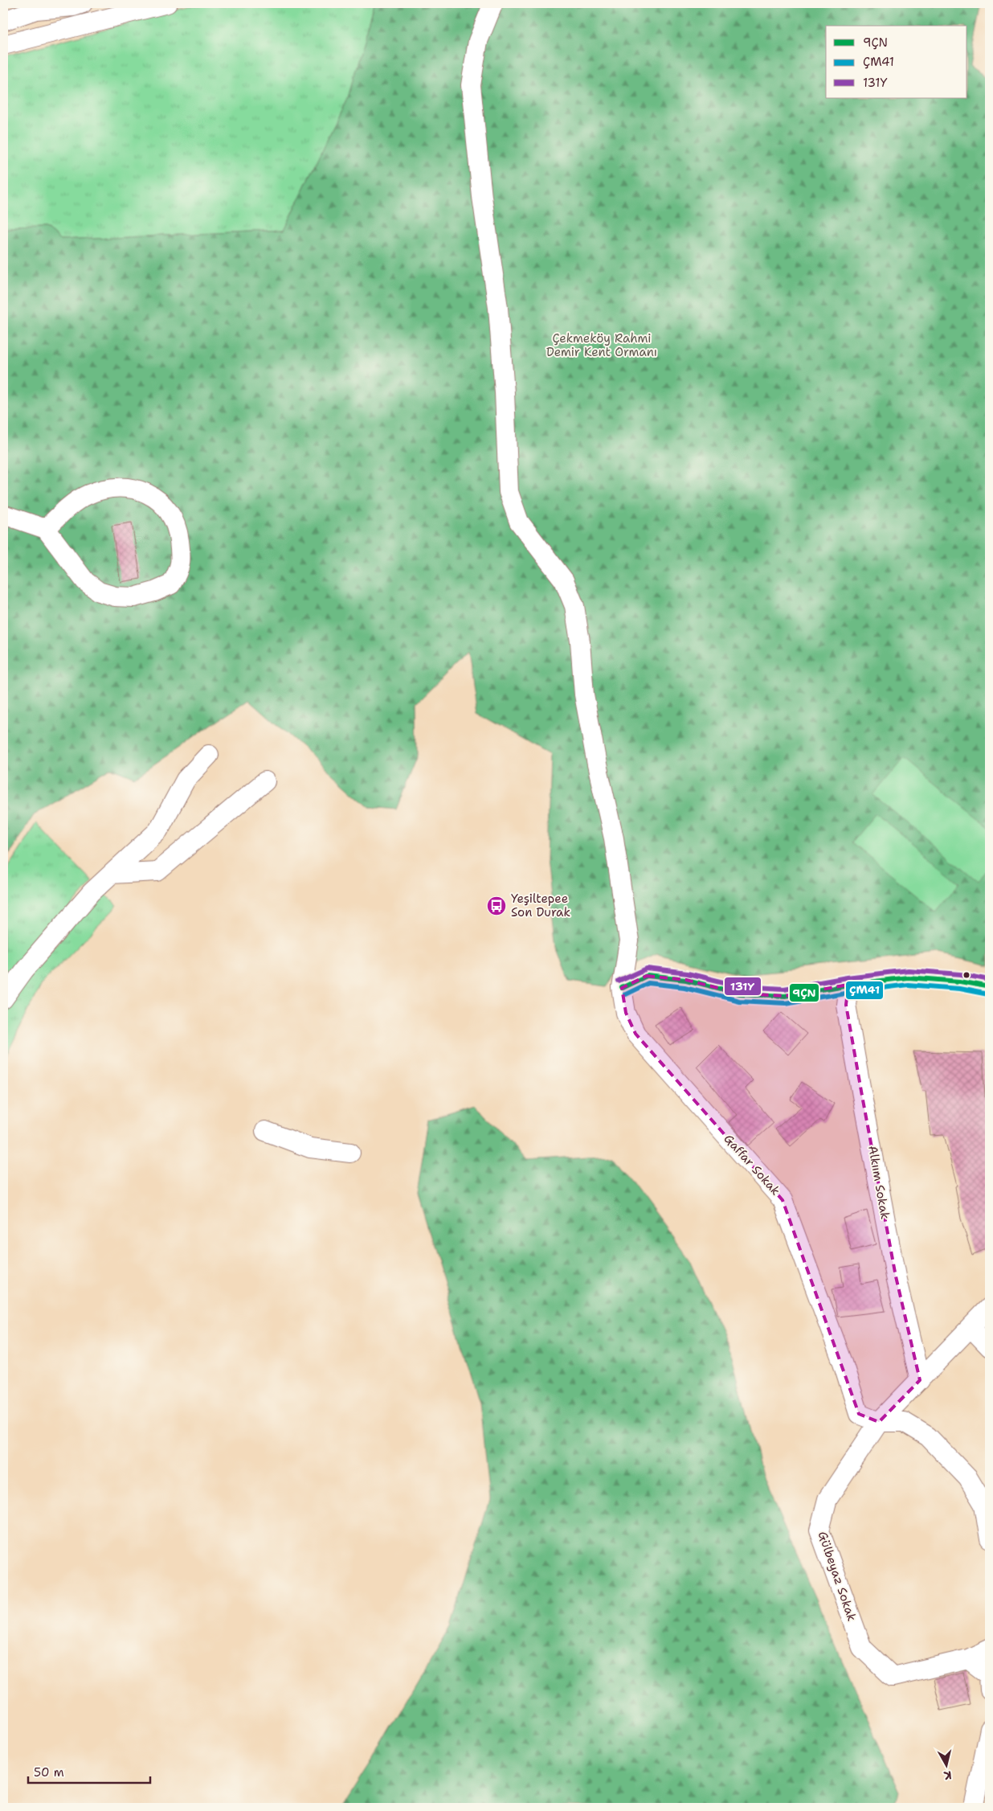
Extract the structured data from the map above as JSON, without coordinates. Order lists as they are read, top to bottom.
{
  "streets": {
    "street": ["Gaffar Sokak", "Alkıım Sokak", "Gülbeyaz Sokak"]
  },
  "crossings": [
    ["Gaffar Sokak", "Gülbeyaz Sokak"],
    ["Alkıım Sokak", "Gülbeyaz Sokak"]
  ],
  "parks": ["Çekmeköy Rahmi Demir Kent Ormanı"],
  "places": {
    "bus stop": ["Yeşiltepee Son Durak"]
  },
  "lines": ["transit line 131Y", "transit line 9ÇN", "transit line ÇM41"],
  "legend": ["9ÇN", "ÇM41", "131Y"],
  "scale_bar": "50 m",
  "north": "bottom"
}
